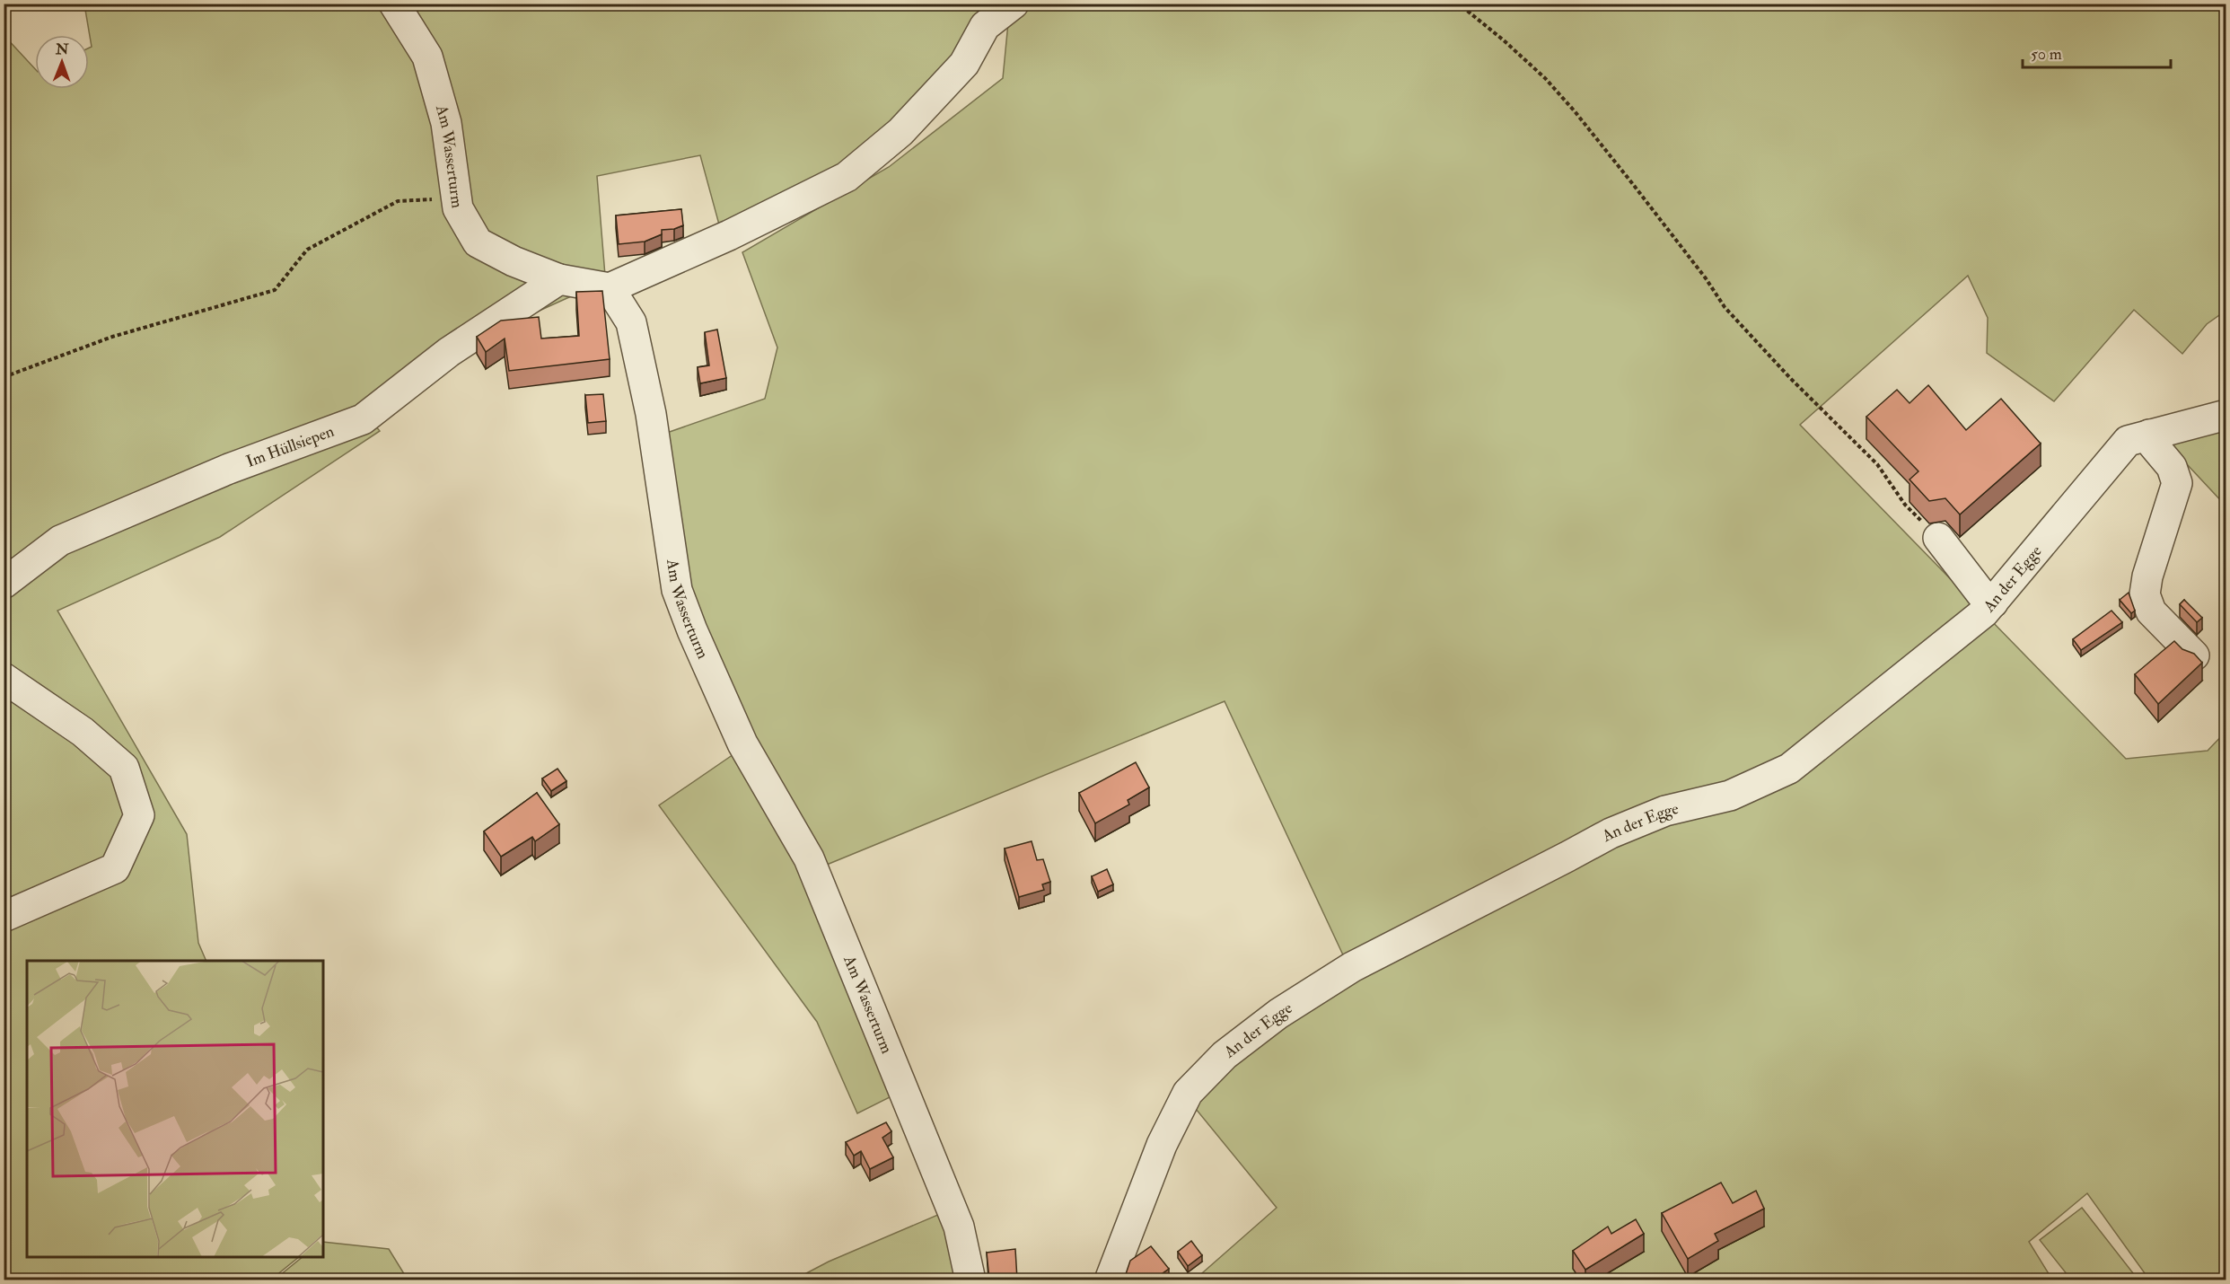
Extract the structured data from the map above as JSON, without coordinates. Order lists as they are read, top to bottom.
{
  "streets": {
    "street": ["Am Wasserturm", "Im Hüllsiepen", "An der Egge"]
  },
  "crossings": [
    ["Am Wasserturm", "Im Hüllsiepen"]
  ],
  "scale_bar": "50 m",
  "north": "top"
}
